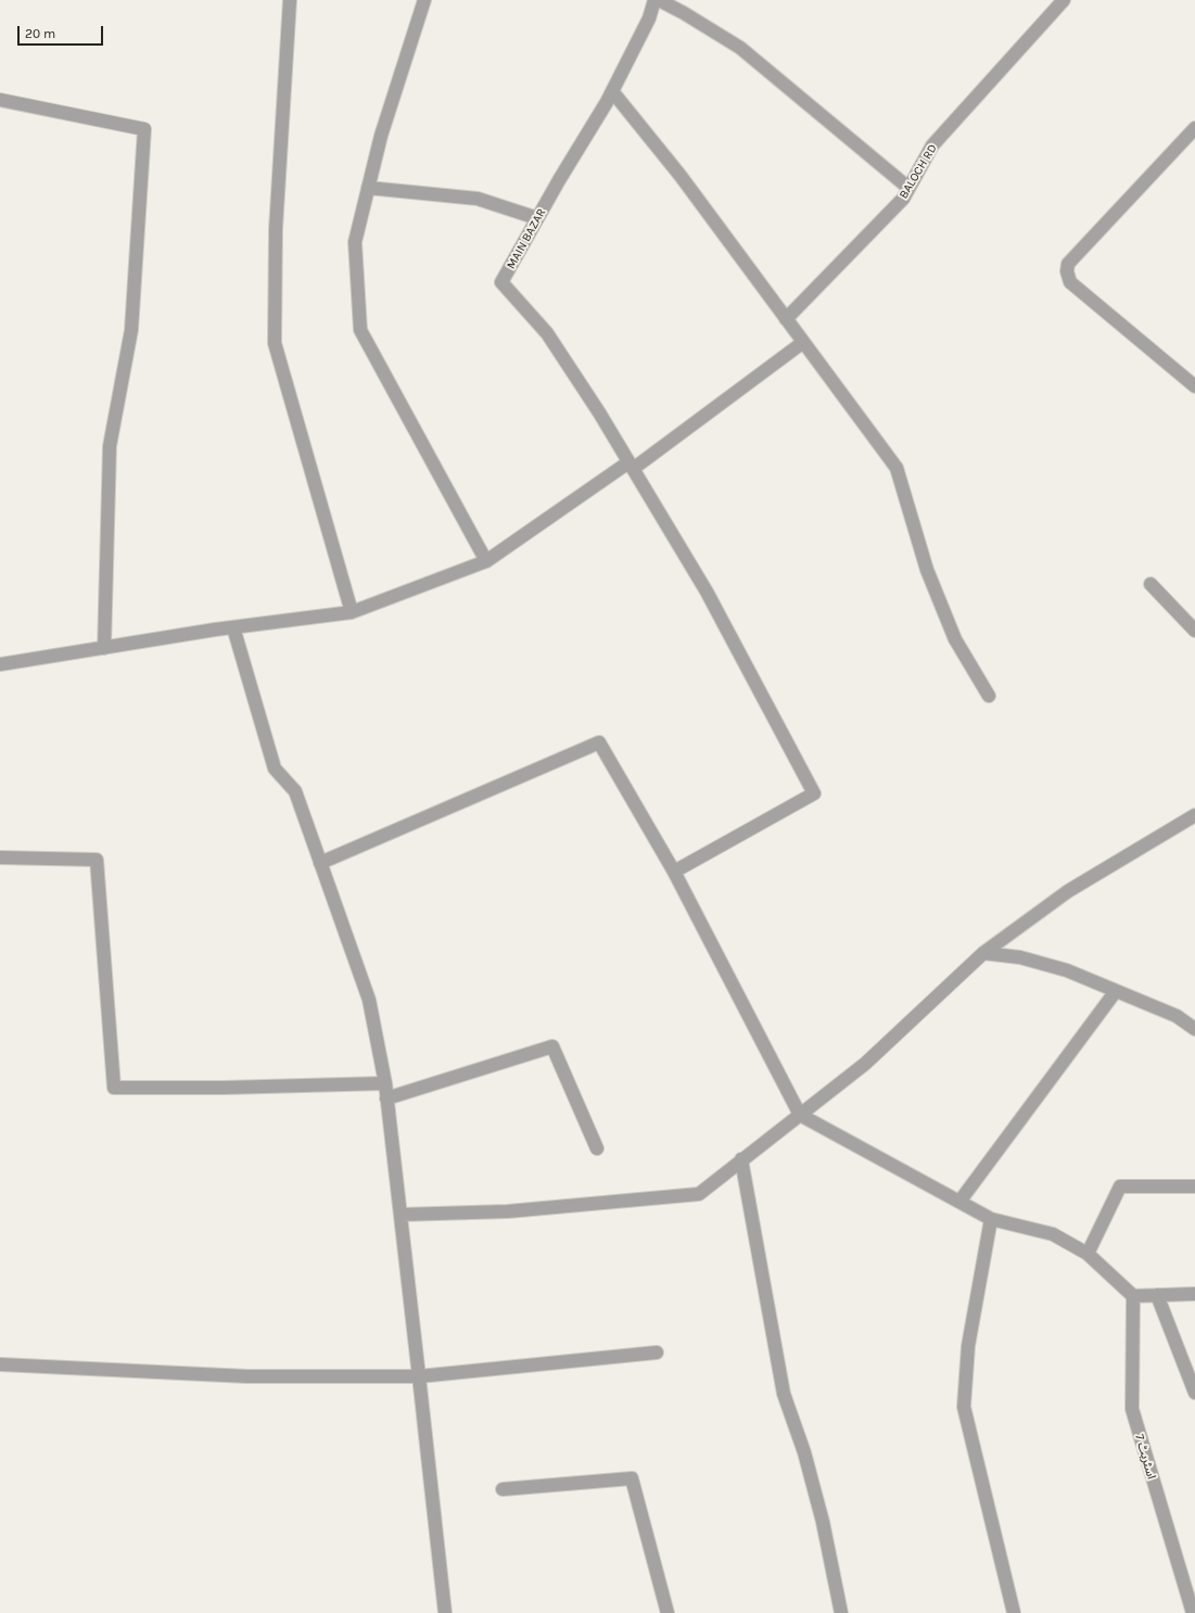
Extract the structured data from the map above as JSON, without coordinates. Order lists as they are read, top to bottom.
{
  "streets": {
    "street": ["BALOCH RD", "MAIN BAZAR", "اسٹریٹ 7"]
  },
  "scale_bar": "20 m"
}
